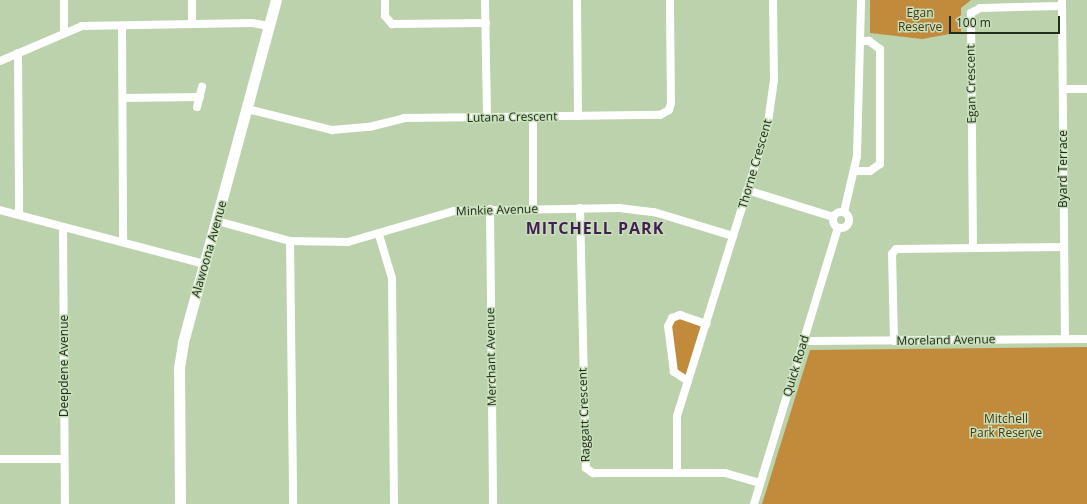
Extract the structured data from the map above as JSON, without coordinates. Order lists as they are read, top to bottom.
{
  "streets": {
    "street": [
      "Egan Crescent",
      "Lutana Crescent",
      "Thorne Crescent",
      "Byard Terrace",
      "Minkie Avenue",
      "Alawoona Avenue",
      "Moreland Avenue",
      "Merchant Avenue",
      "Deepdene Avenue",
      "Quick Road",
      "Raggatt Crescent"
    ]
  },
  "crossings": [
    ["Egan Crescent", "Byard Terrace"],
    ["Lutana Crescent", "Alawoona Avenue"],
    ["Thorne Crescent", "Minkie Avenue"],
    ["Thorne Crescent", "Raggatt Crescent"],
    ["Byard Terrace", "Moreland Avenue"],
    ["Minkie Avenue", "Alawoona Avenue"],
    ["Minkie Avenue", "Merchant Avenue"],
    ["Minkie Avenue", "Raggatt Crescent"],
    ["Moreland Avenue", "Quick Road"],
    ["Quick Road", "Raggatt Crescent"]
  ],
  "districts": ["MITCHELL PARK"],
  "parks": ["Egan Reserve", "Mitchell Park Reserve"],
  "scale_bar": "100 m"
}
